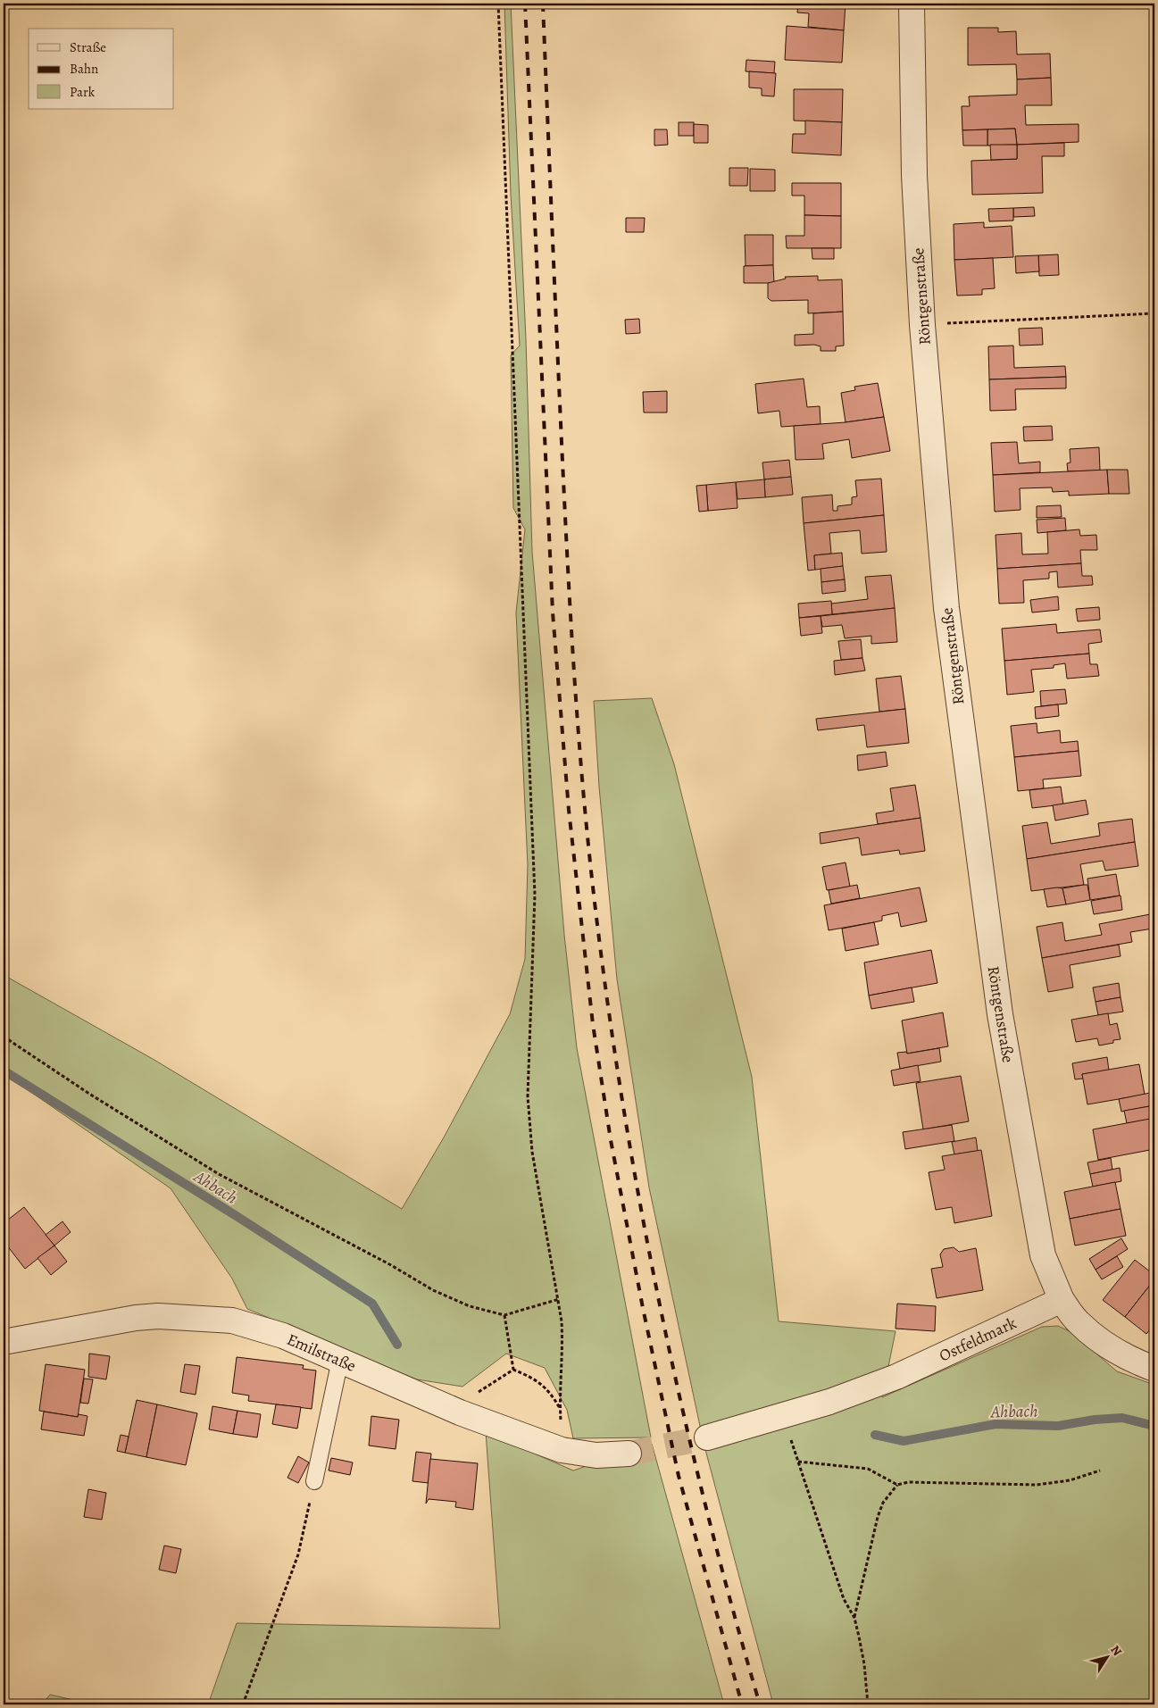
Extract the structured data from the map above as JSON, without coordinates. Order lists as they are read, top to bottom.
{
  "streets": {
    "street": ["Röntgenstraße", "Ostfeldmark", "Emilstraße"]
  },
  "crossings": [
    ["Röntgenstraße", "Ostfeldmark"]
  ],
  "water": ["Ahbach"],
  "legend": ["Straße", "Bahn", "Park"],
  "north": "top right"
}
